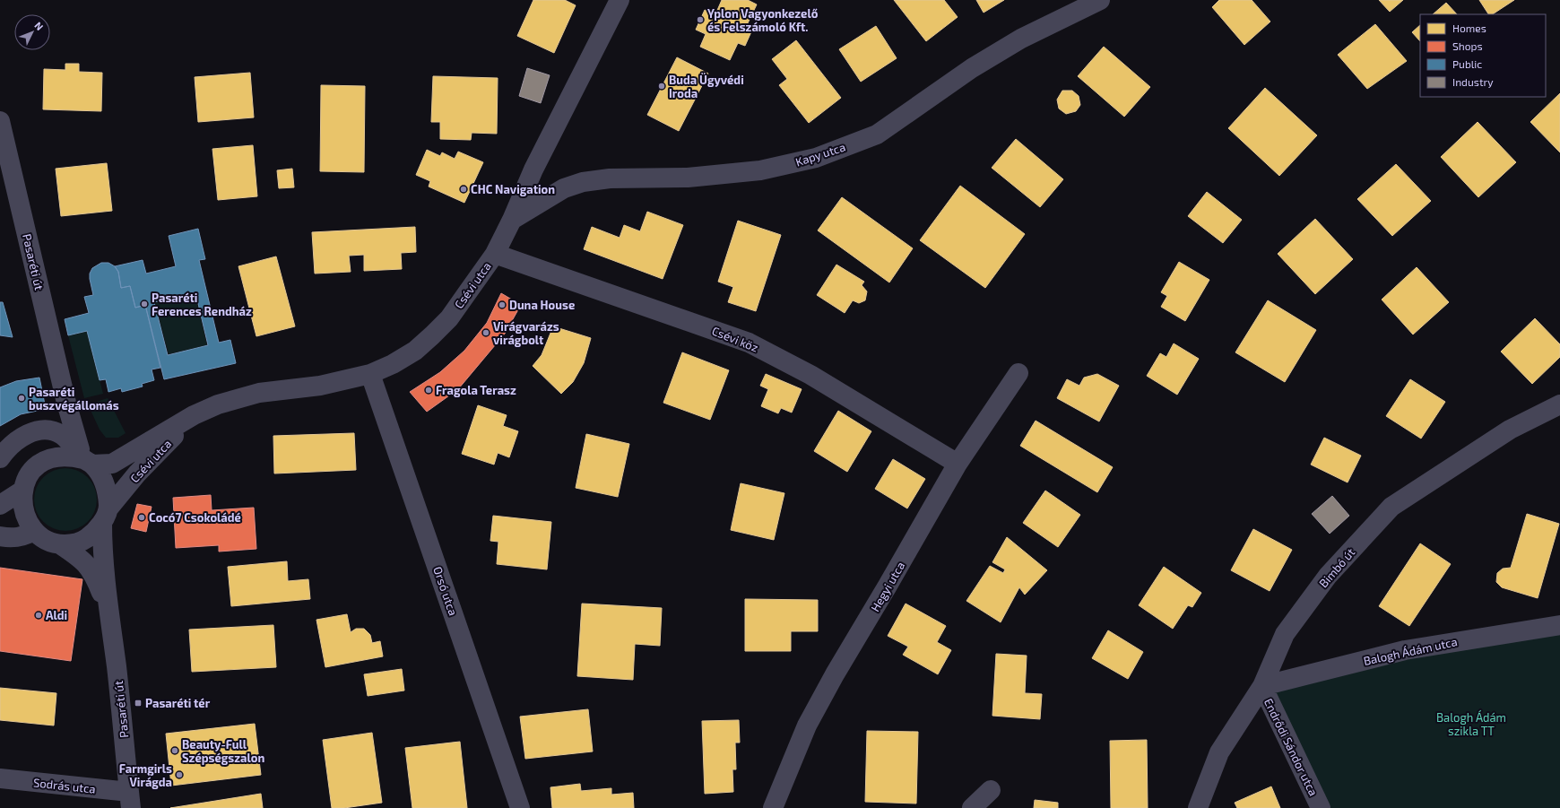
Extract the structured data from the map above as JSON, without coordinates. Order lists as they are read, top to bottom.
{
  "streets": {
    "street": [
      "Kapy utca",
      "Pasaréti út",
      "Csévi utca",
      "Csévi köz",
      "Bimbó út",
      "Hegyi utca",
      "Orsó utca",
      "Balogh Ádám utca",
      "Endrődi Sándor utca",
      "Sodrás utca"
    ]
  },
  "crossings": [
    ["Kapy utca", "Csévi utca"],
    ["Pasaréti út", "Csévi utca"],
    ["Pasaréti út", "Sodrás utca"],
    ["Csévi utca", "Csévi köz"],
    ["Csévi utca", "Orsó utca"],
    ["Csévi köz", "Hegyi utca"],
    ["Bimbó út", "Balogh Ádám utca"],
    ["Bimbó út", "Endrődi Sándor utca"],
    ["Balogh Ádám utca", "Endrődi Sándor utca"]
  ],
  "parks": ["Balogh Ádám szikla TT"],
  "places": {
    "other": [
      "Yplon Vagyonkezelő és Felszámoló Kft.",
      "Buda Ügyvédi Iroda",
      "CHC Navigation",
      "Pasaréti Ferences Rendház",
      "Duna House",
      "Virágvarázs virágbolt",
      "Fragola Terasz",
      "Pasaréti buszvégállomás",
      "Cocó7 Csokoládé",
      "Aldi",
      "Beauty-Full Szépségszalon",
      "Farmgirls Virágda"
    ],
    "transit": ["Pasaréti tér"]
  },
  "legend": [
    "Homes",
    "Shops",
    "Public",
    "Industry"
  ],
  "north": "top right"
}
